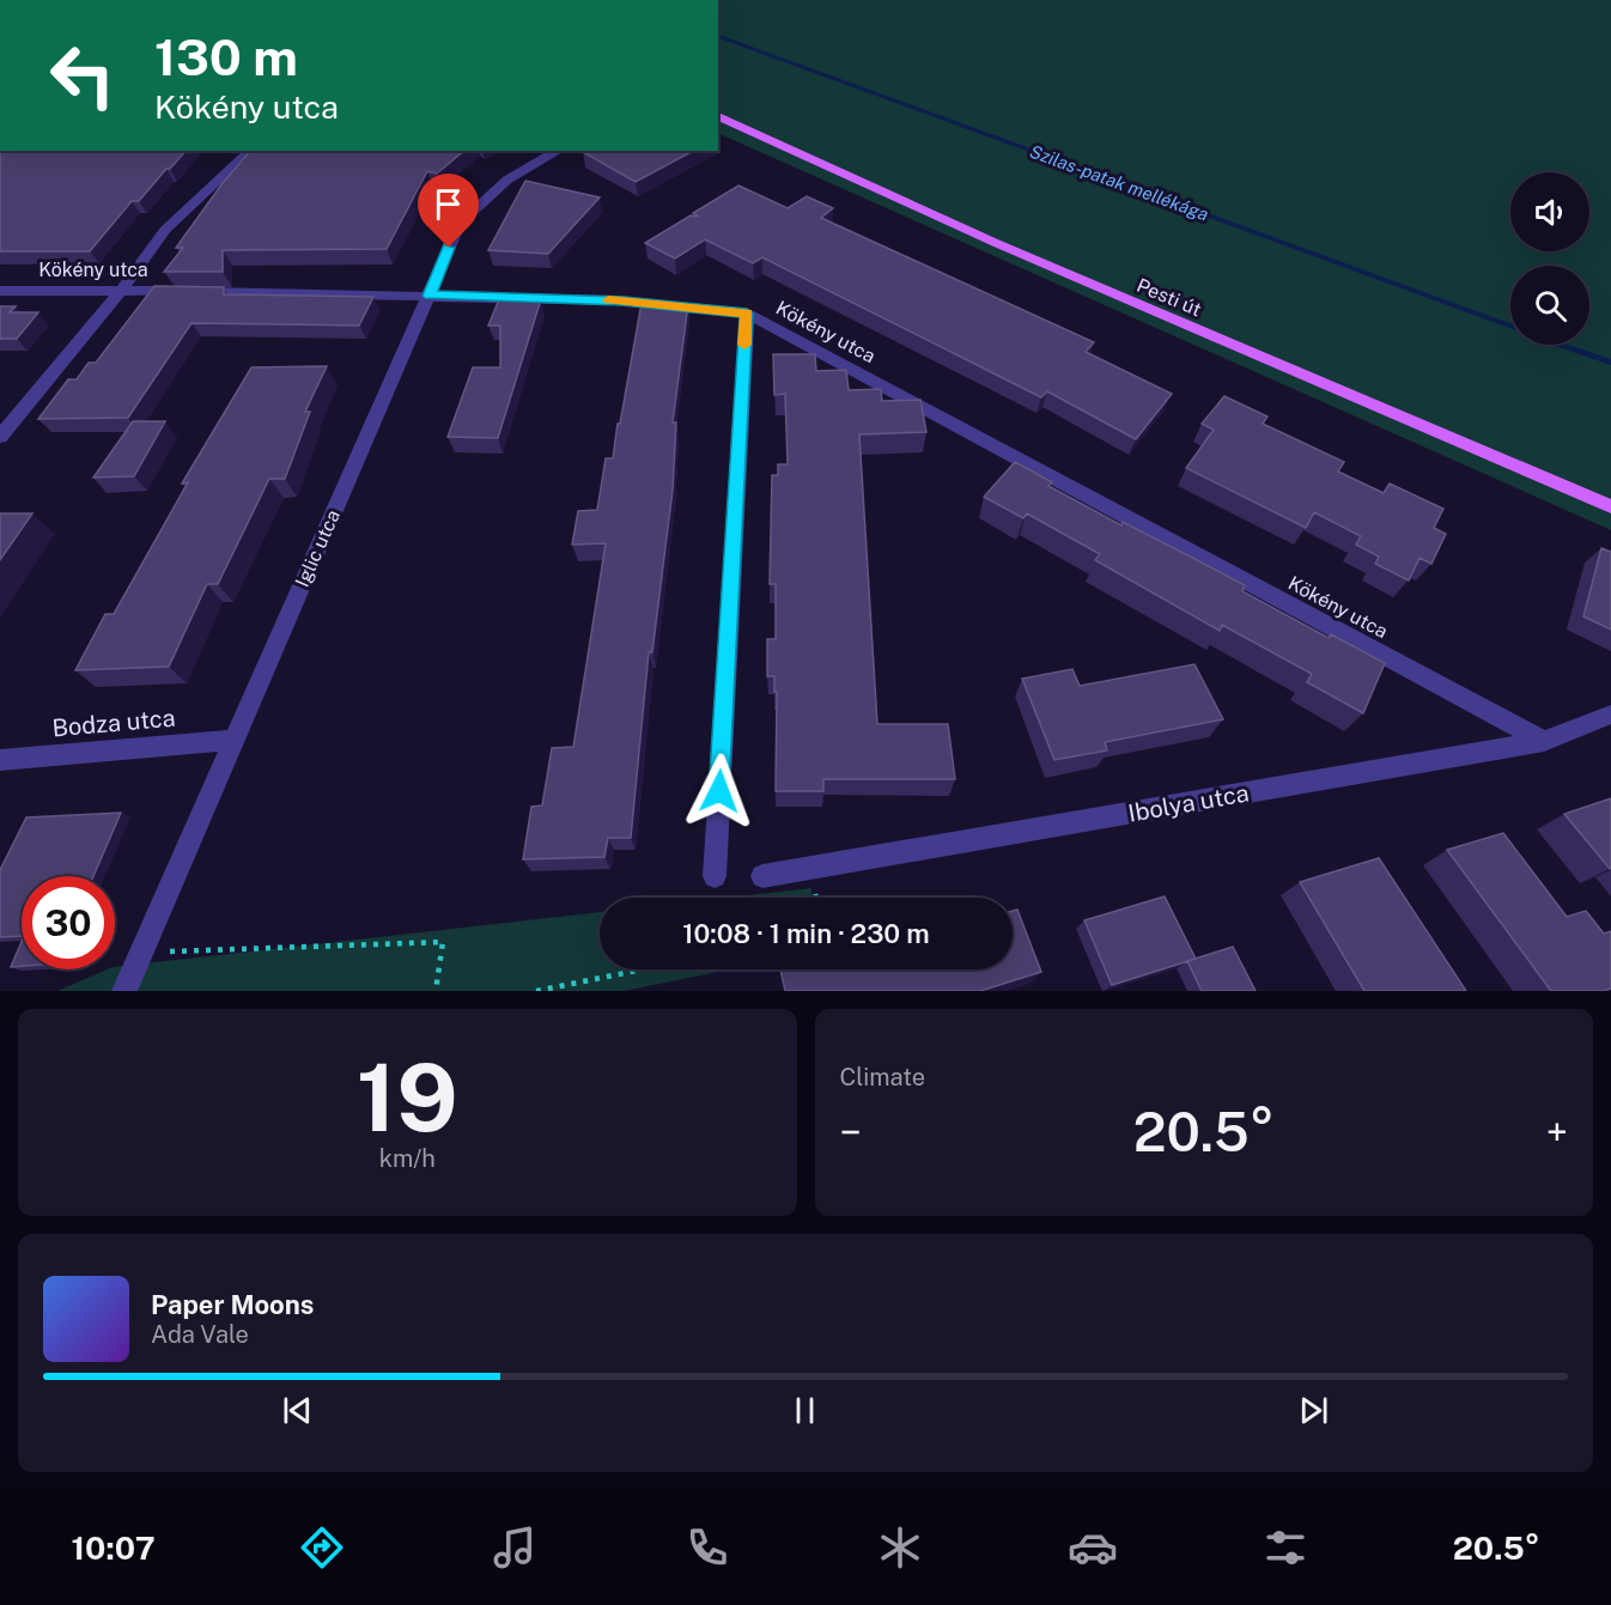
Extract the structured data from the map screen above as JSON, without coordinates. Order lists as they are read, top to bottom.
{
  "streets": {
    "main road": ["Pesti út"],
    "street": [
      "Kökény utca",
      "Iglic utca",
      "Bodza utca",
      "Ibolya utca"
    ]
  },
  "crossings": [
    ["Kökény utca", "Iglic utca"],
    ["Kökény utca", "Ibolya utca"],
    ["Iglic utca", "Bodza utca"]
  ],
  "water": ["Szilas-patak mellékága"],
  "page": {
    "turn": ["130 m", "Kökény utca"],
    "limit": "30",
    "trip": "10:08 · 1 min · 230 m",
    "tile": [
      ["19", "km/h"],
      "Climate"
    ],
    "heat": ["−", "20.5°", "+"],
    "song": ["Paper Moons", "Ada Vale"],
    "tabs": ["10:07", "20.5°"]
  }
}
